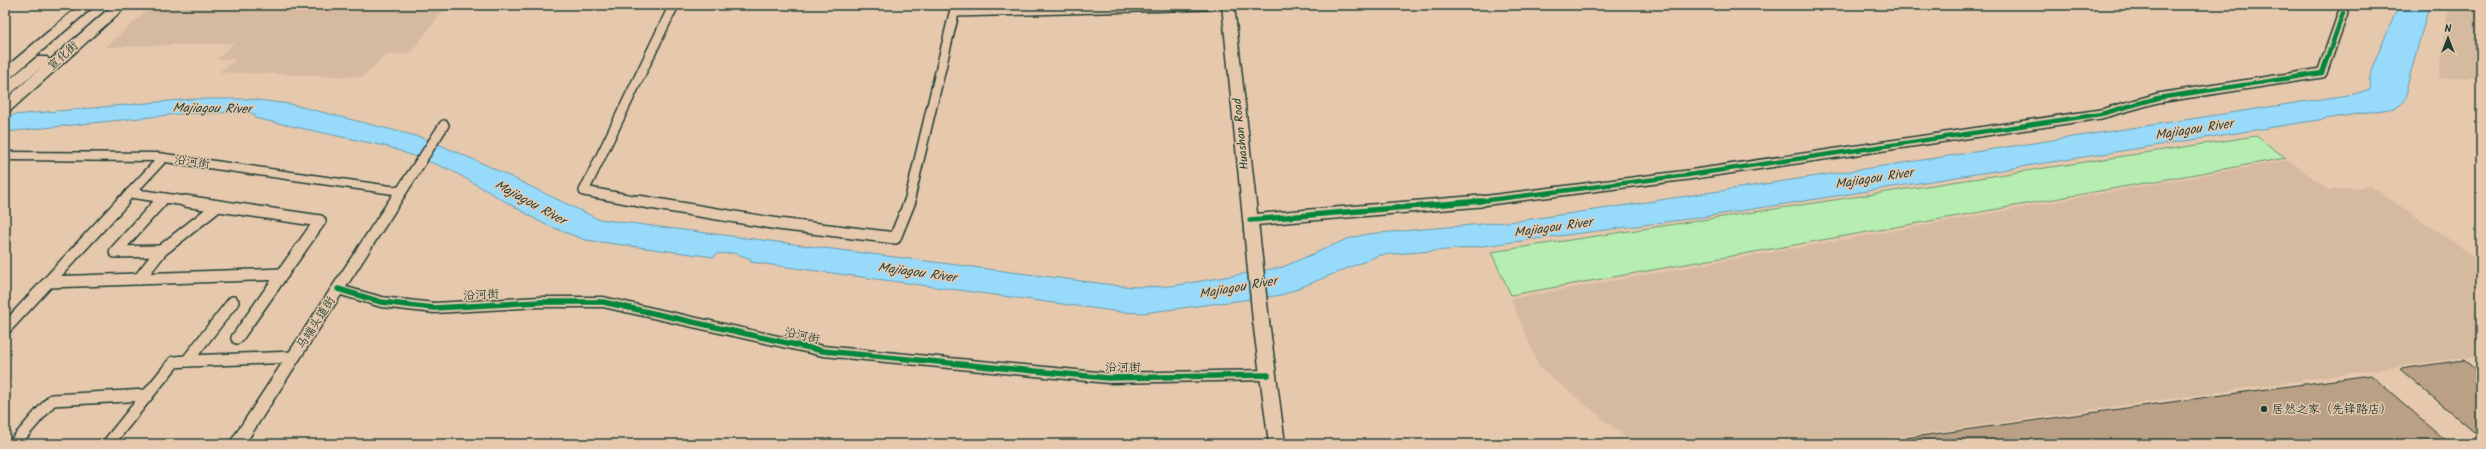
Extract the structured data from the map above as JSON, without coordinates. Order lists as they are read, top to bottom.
{
  "streets": {
    "highway": ["宣化街"],
    "main road": ["Huashan Road"],
    "street": ["沿河街", "马端头道街"]
  },
  "crossings": [
    ["Huashan Road", "沿河街"],
    ["沿河街", "马端头道街"]
  ],
  "water": ["Majiagou River"],
  "places": ["居然之家（先锋路店）"],
  "north": "top"
}
